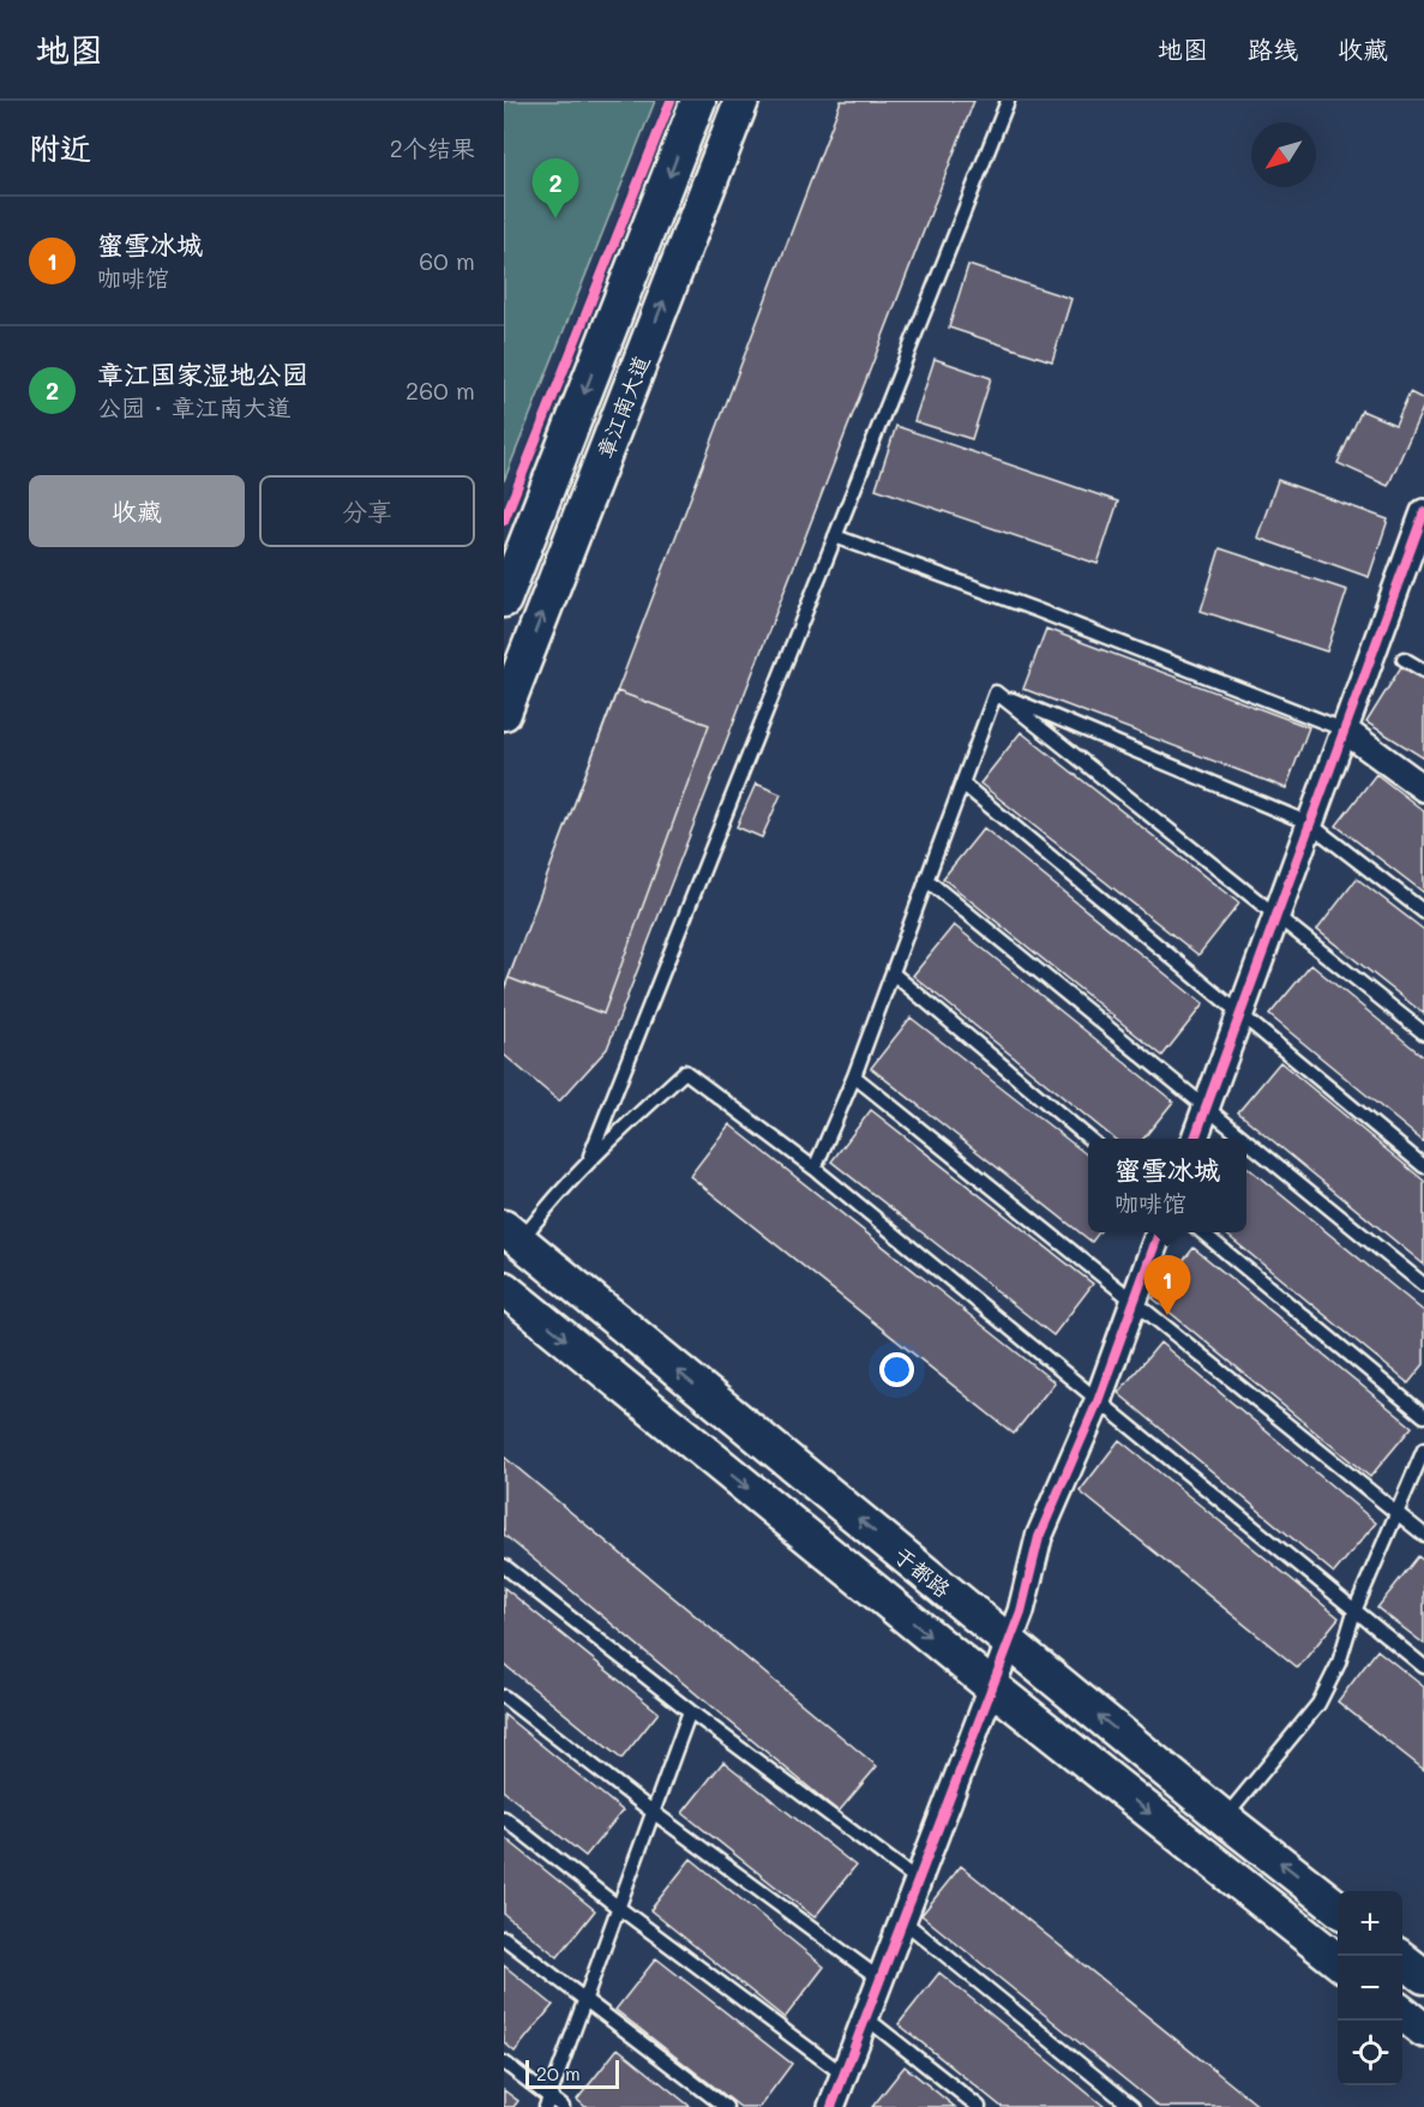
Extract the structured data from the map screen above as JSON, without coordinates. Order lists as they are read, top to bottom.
{
  "streets": {
    "main road": ["章江南大道", "于都路"]
  },
  "scale_bar": "20 m",
  "north": "bottom left",
  "page": {
    "header": "地图",
    "nav": ["地图", "路线", "收藏"],
    "heading": ["附近", "2个结果"],
    "pins": ["2", "1"],
    "list": [
      {
        "mark": "1",
        "name": "蜜雪冰城",
        "note": "咖啡馆",
        "value": "60 m"
      },
      {
        "mark": "2",
        "name": "章江国家湿地公园",
        "note": "公园 · 章江南大道",
        "value": "260 m"
      }
    ],
    "buttons": ["收藏", "分享"],
    "popup": ["蜜雪冰城", "咖啡馆"],
    "map_buttons": ["+", "−"],
    "scale": "20 m"
  }
}
